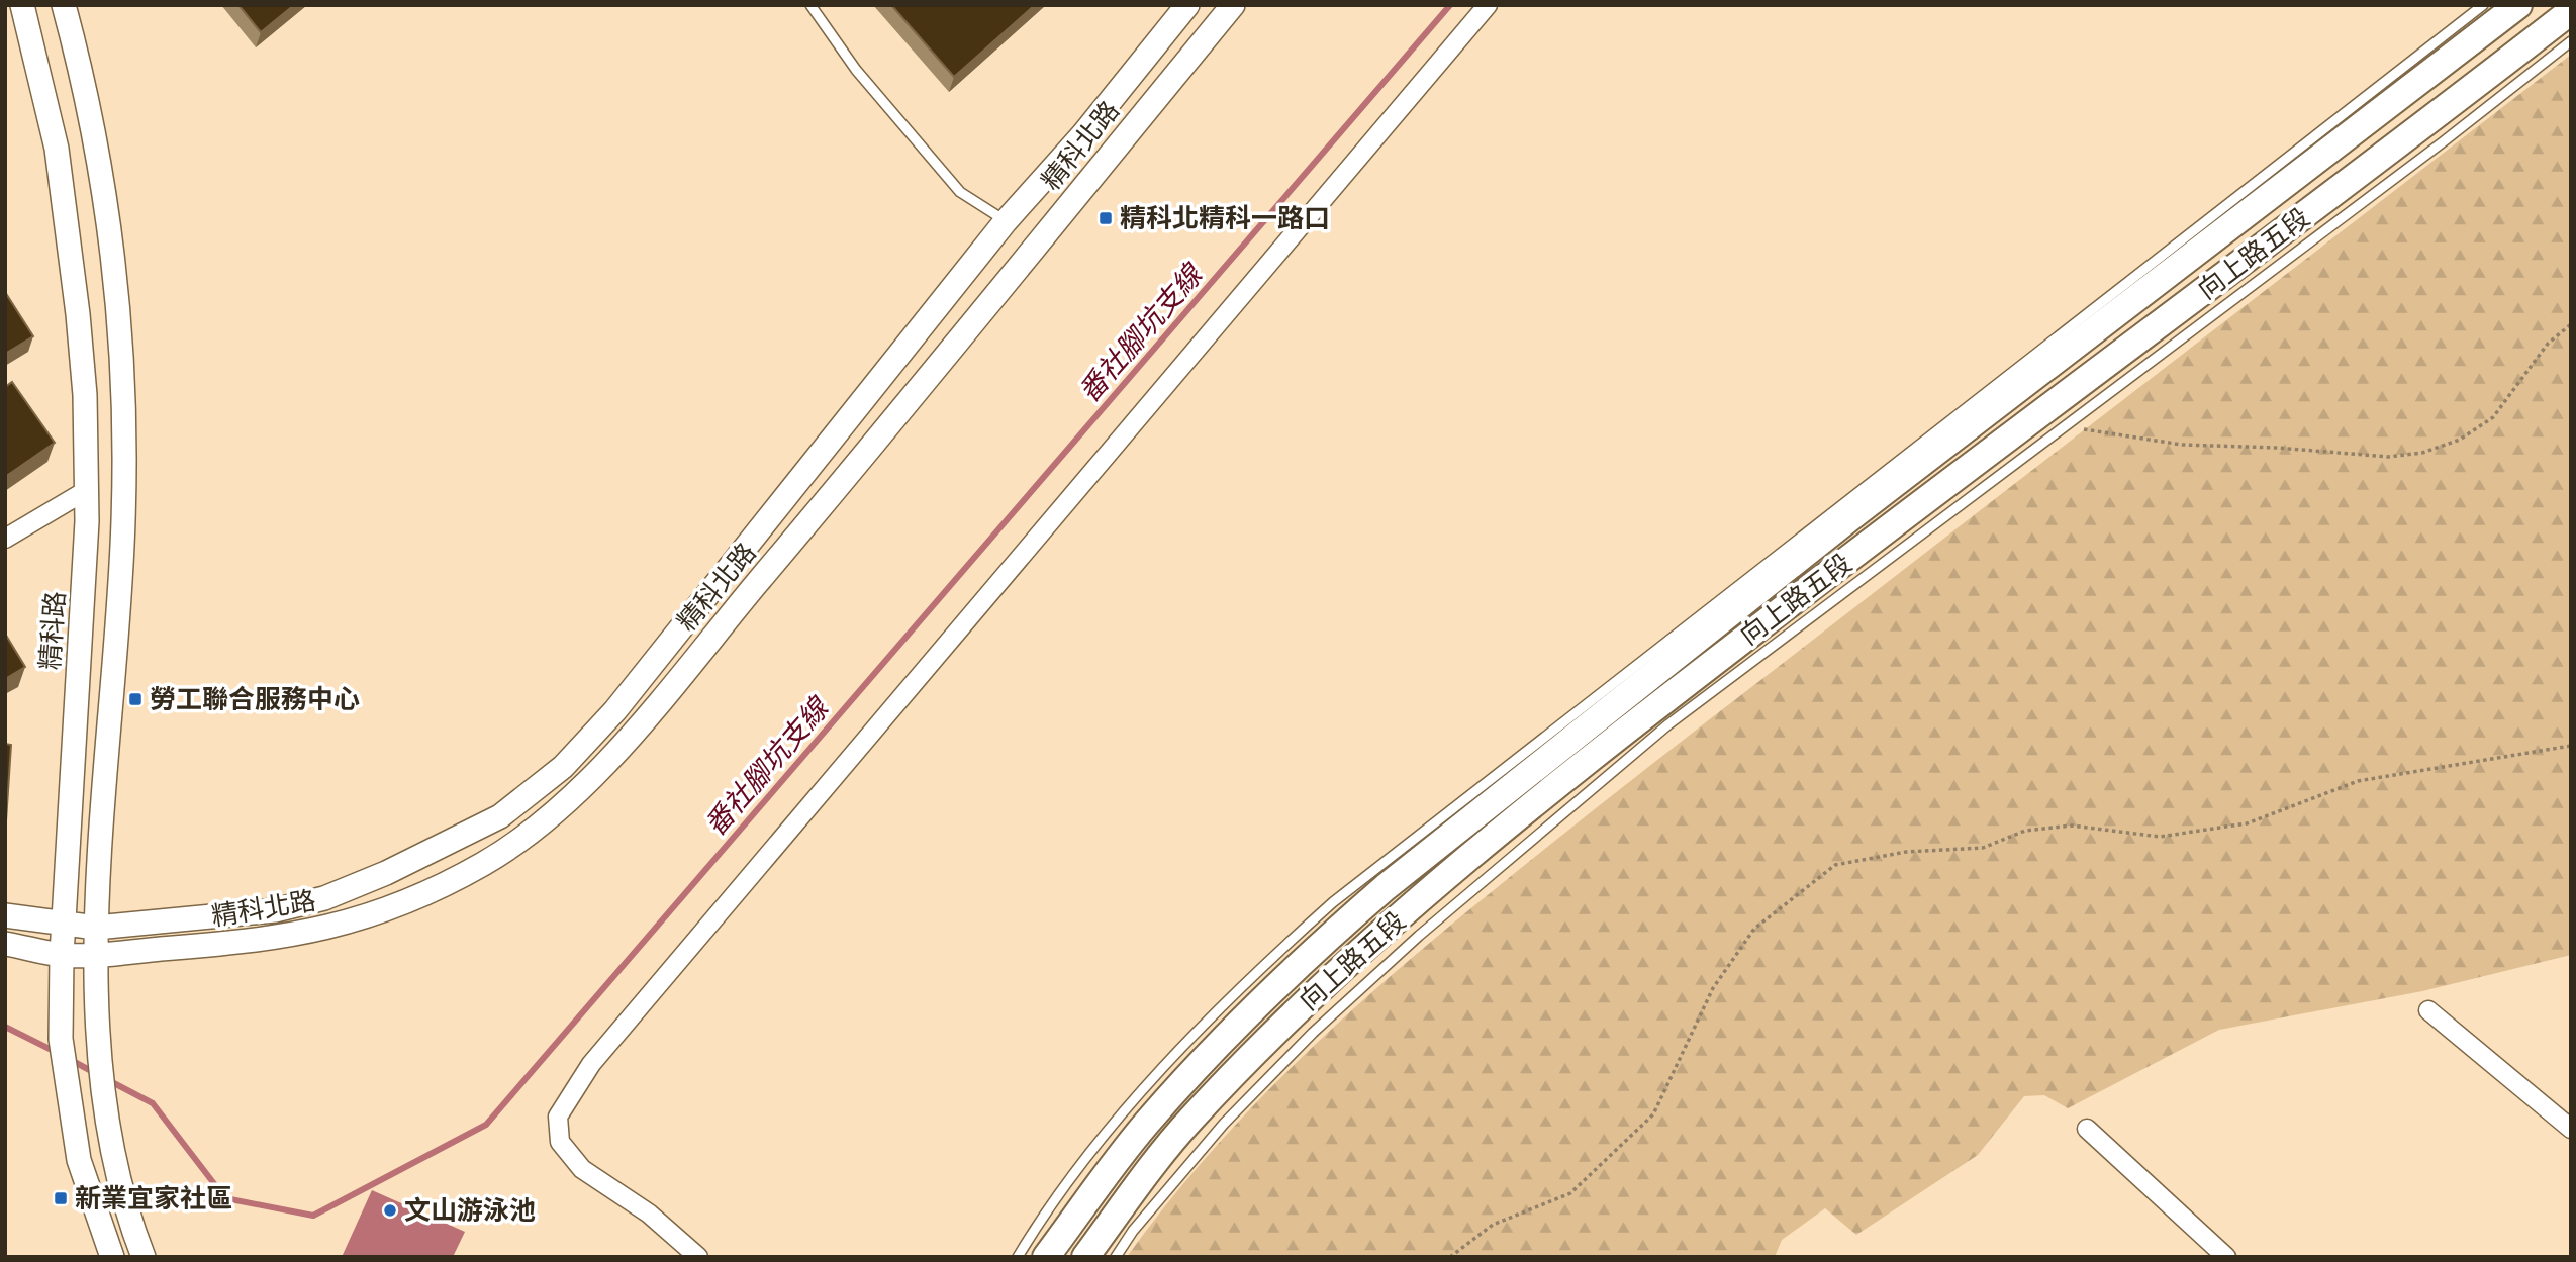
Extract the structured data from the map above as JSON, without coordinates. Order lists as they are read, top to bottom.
{
  "streets": {
    "main road": ["向上路五段"],
    "street": ["精科北路", "精科路"]
  },
  "crossings": [
    ["精科北路", "精科路"]
  ],
  "water": ["番社腳坑支線"],
  "places": {
    "transit": ["精科北精科一路口", "勞工聯合服務中心", "新業宜家社區"],
    "other": ["文山游泳池"]
  }
}
